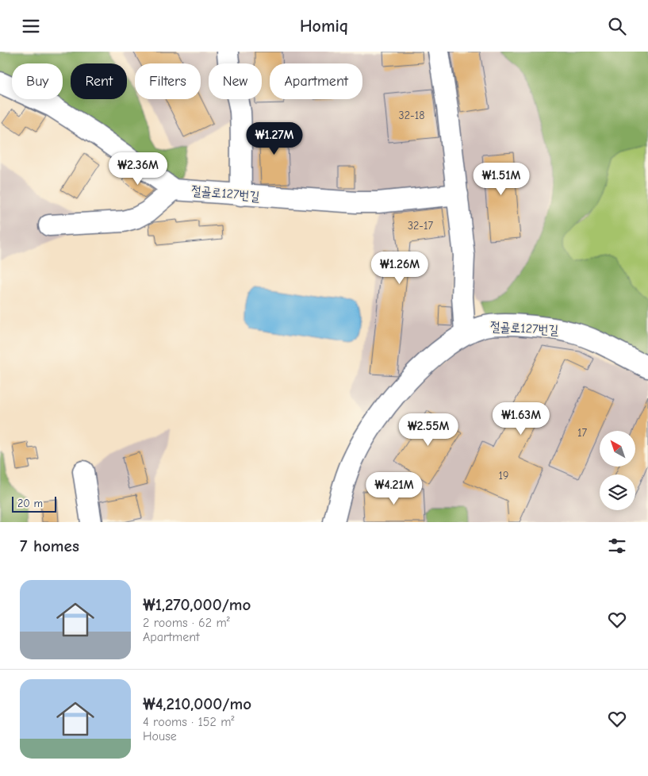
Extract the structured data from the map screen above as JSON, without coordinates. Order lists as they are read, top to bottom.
{
  "streets": {
    "lane": ["절골로127번길"]
  },
  "house_numbers": [
    "32-18",
    "32-17",
    "17",
    "19"
  ],
  "scale_bar": "20 m",
  "north": "top left",
  "page": {
    "header": "Homiq",
    "chip": [
      "Buy",
      "Rent",
      "Filters",
      "New",
      "Apartment"
    ],
    "price": [
      "₩1.27M",
      "₩2.36M",
      "₩1.51M",
      "₩1.26M",
      "₩1.63M",
      "₩2.55M",
      "₩4.21M"
    ],
    "scale": "20 m",
    "heading": "7 homes",
    "list": [
      {
        "name": "₩1,270,000/mo",
        "note": "2 rooms · 62 m² · Apartment"
      },
      {
        "name": "₩4,210,000/mo",
        "note": "4 rooms · 152 m² · House"
      }
    ]
  }
}
